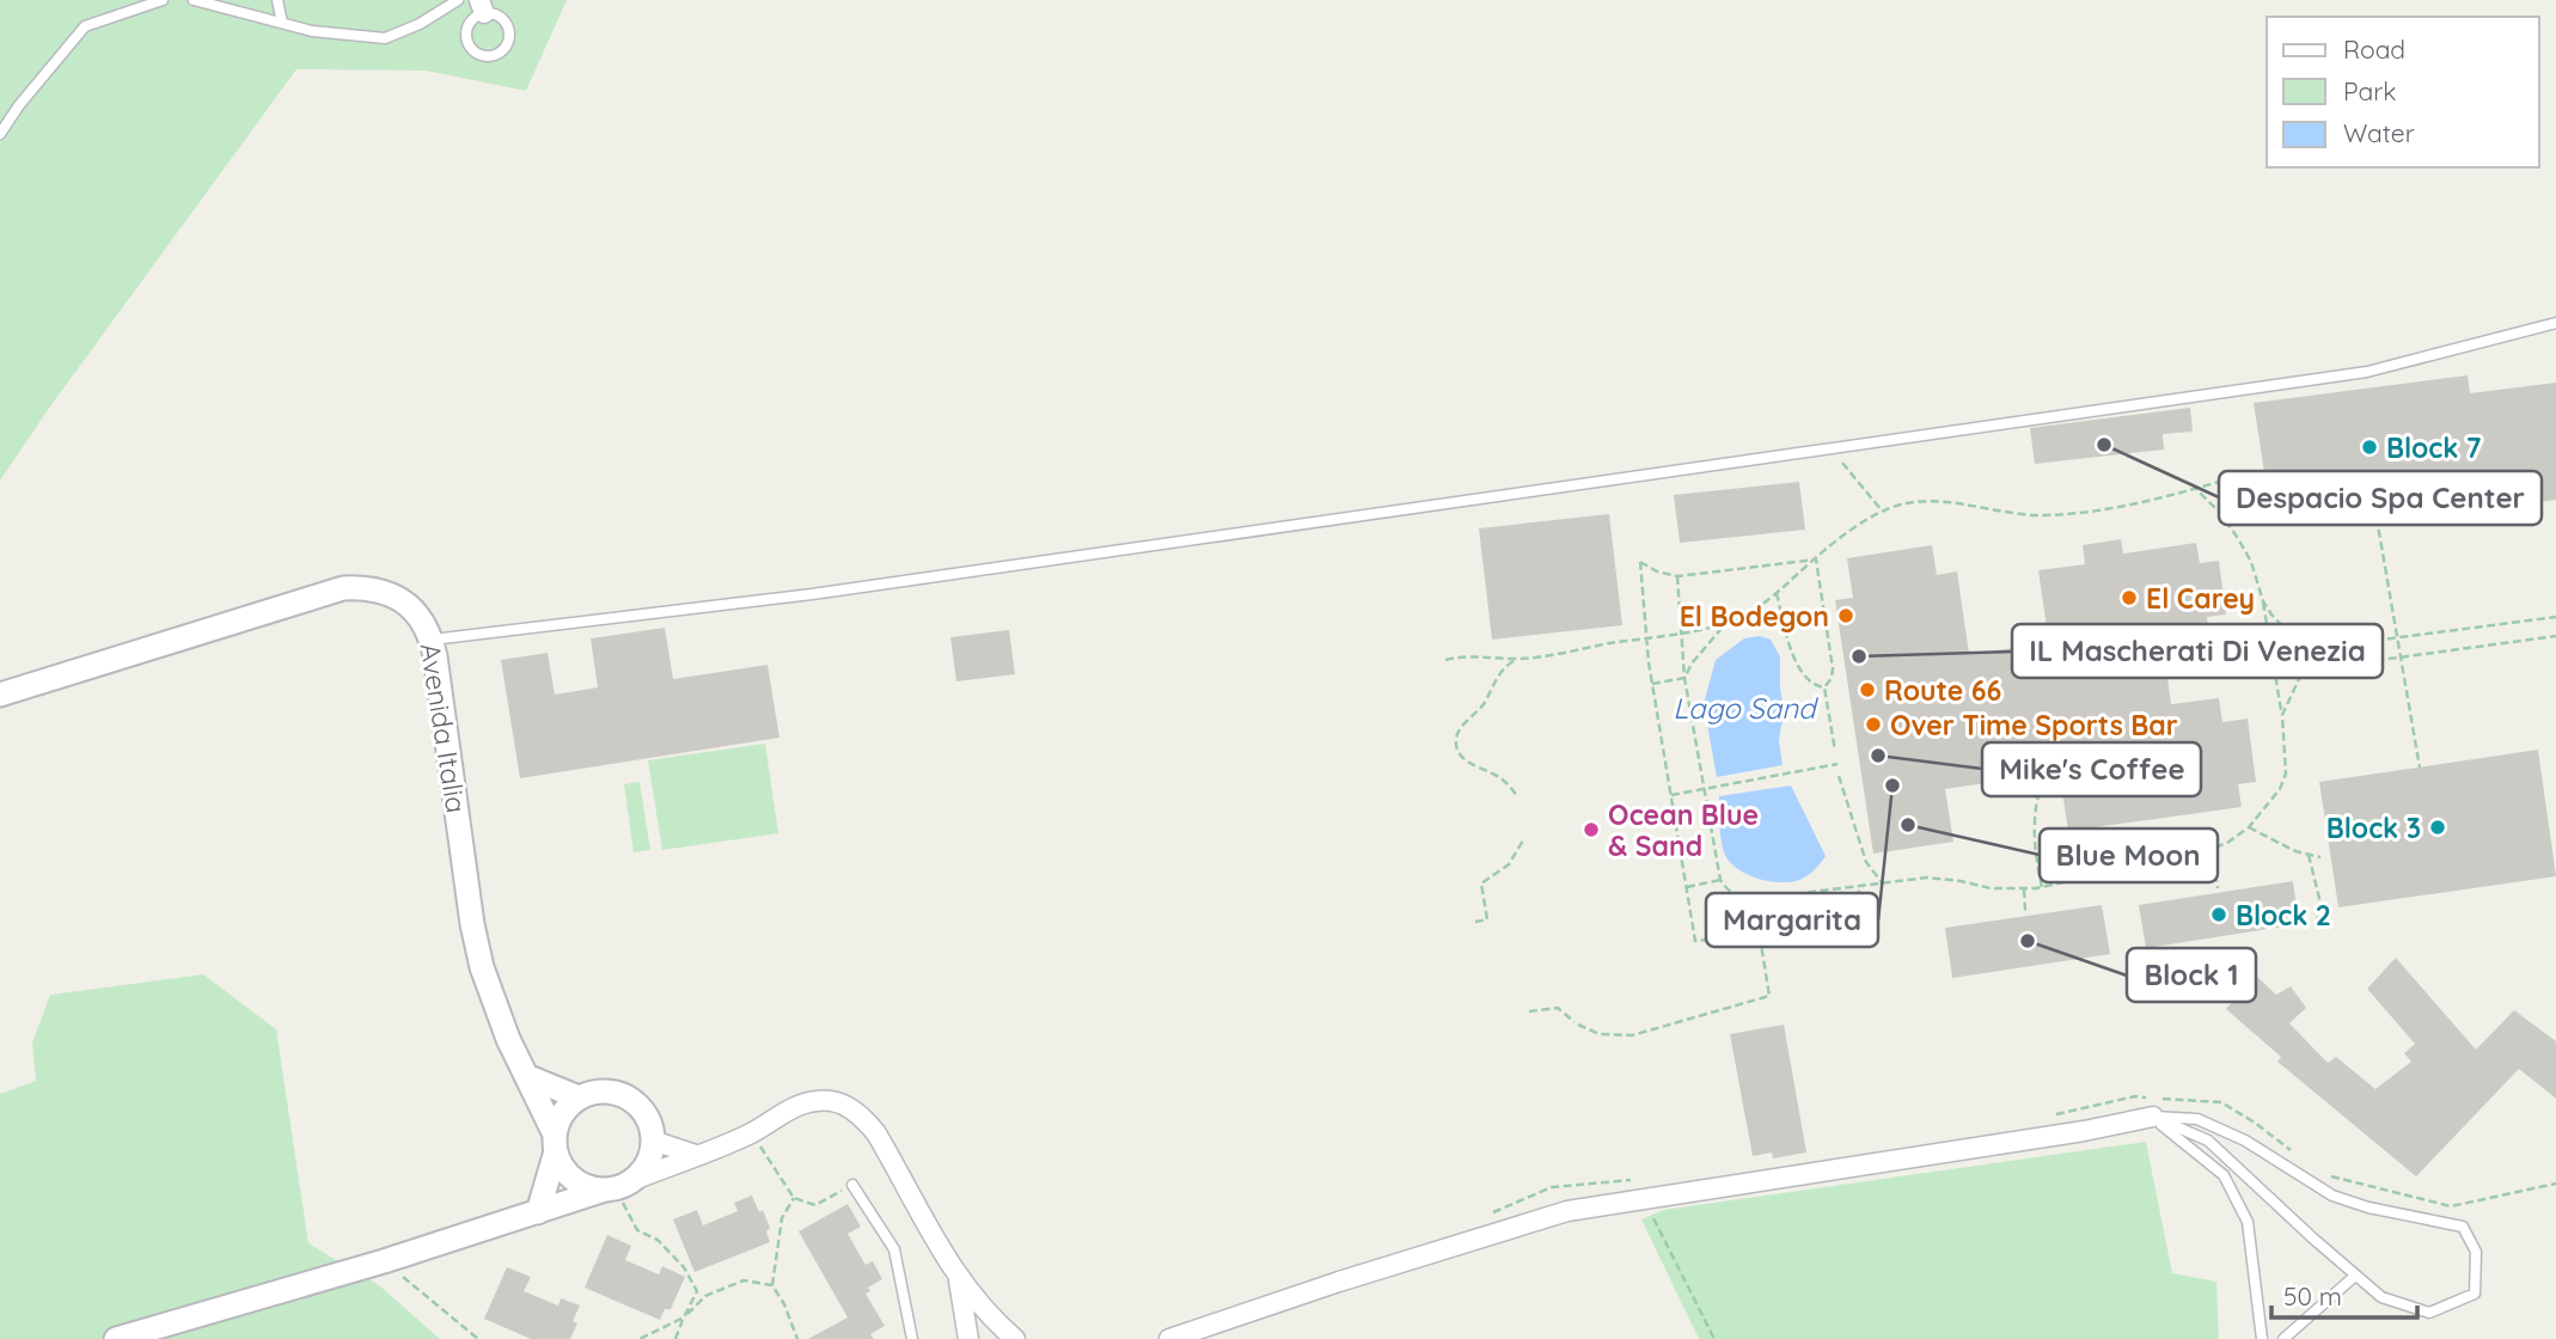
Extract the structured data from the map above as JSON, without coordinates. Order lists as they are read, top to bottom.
{
  "streets": {
    "street": ["Avenida Italia"]
  },
  "water": ["Lago Sand"],
  "places": [
    "Despacio Spa Center",
    "Block 7",
    "El Carey",
    "El Bodegon",
    "IL Mascherati Di Venezia",
    "Route 66",
    "Over Time Sports Bar",
    "Mike's Coffee",
    "Margarita",
    "Blue Moon",
    "Block 3",
    "Ocean Blue & Sand",
    "Block 2",
    "Block 1"
  ],
  "legend": ["Road", "Park", "Water"],
  "scale_bar": "50 m"
}
